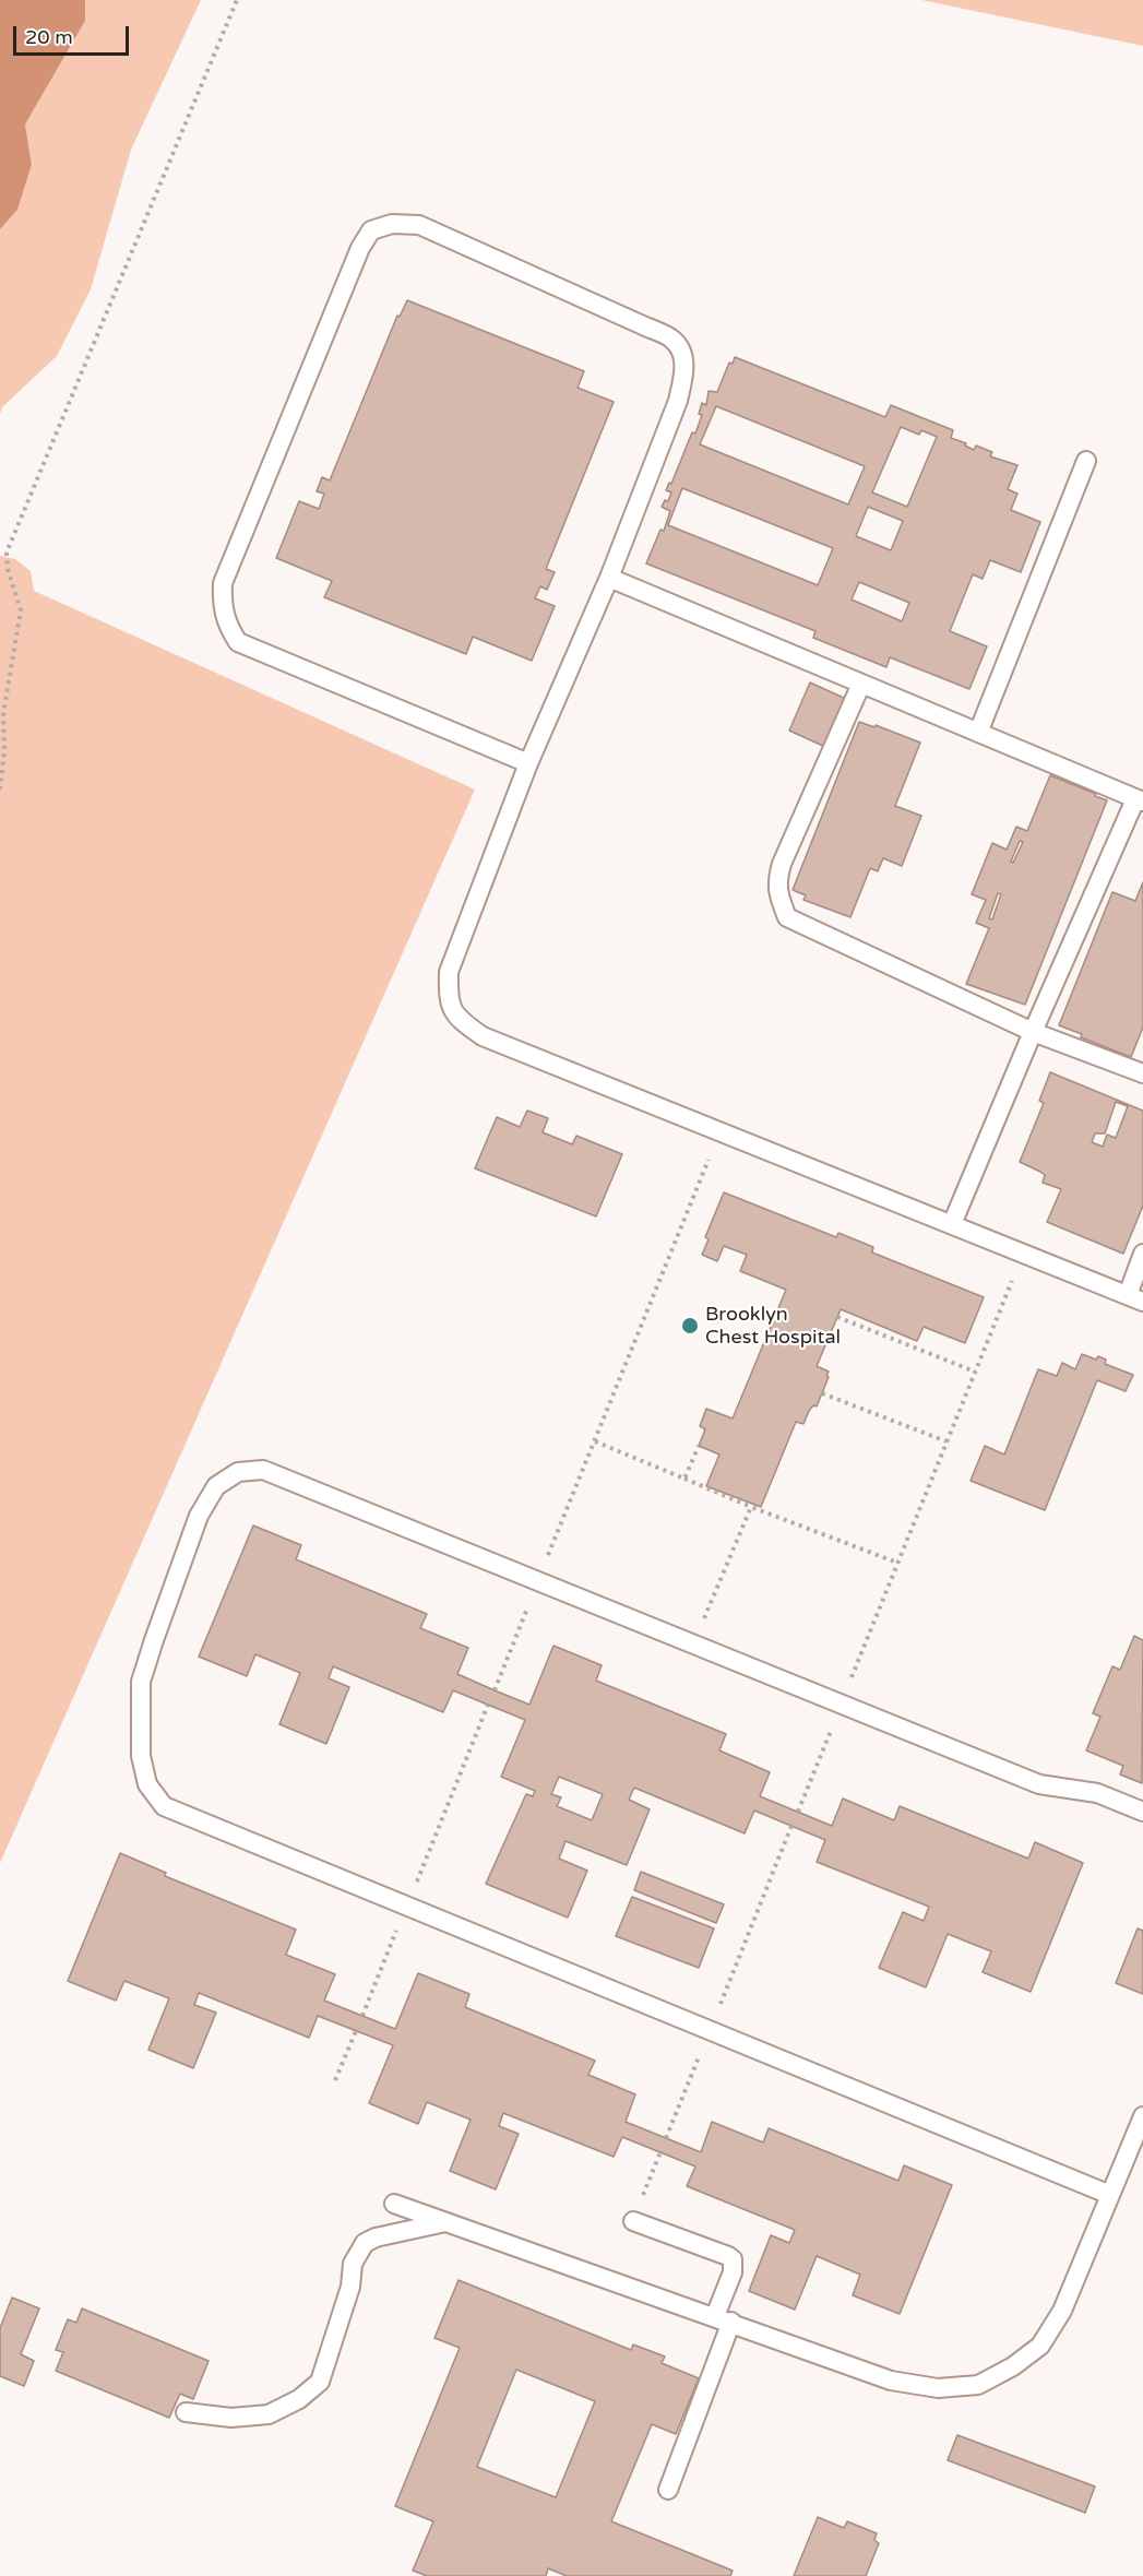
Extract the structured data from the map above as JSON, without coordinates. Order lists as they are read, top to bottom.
{
  "places": ["Brooklyn Chest Hospital"],
  "scale_bar": "20 m"
}
